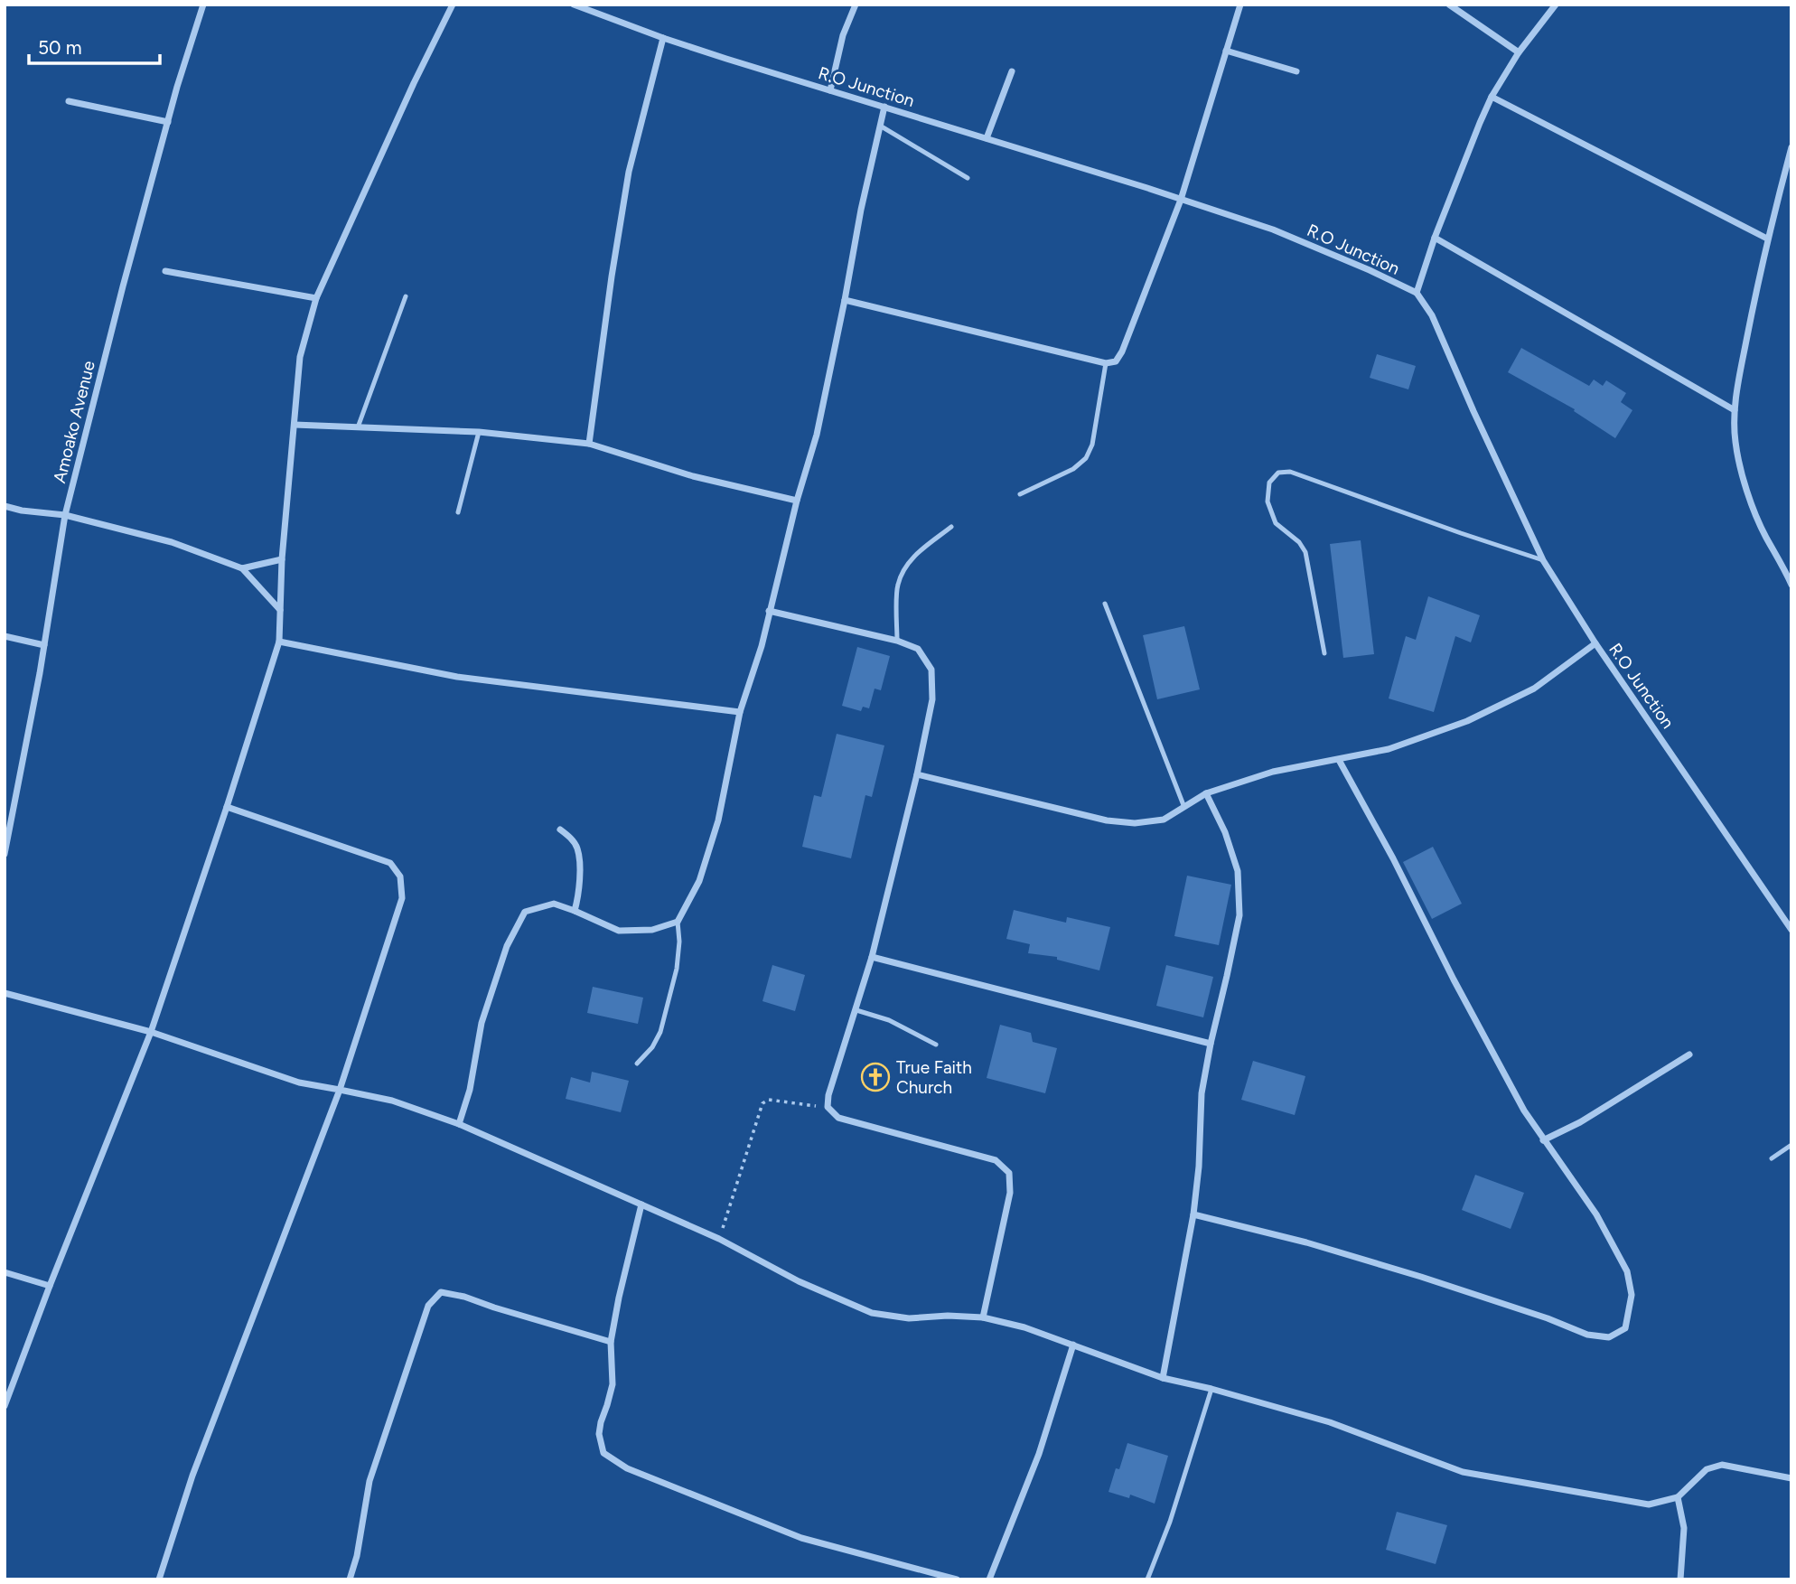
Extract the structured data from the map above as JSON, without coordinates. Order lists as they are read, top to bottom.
{
  "streets": {
    "street": ["R.O Junction", "Amoako Avenue"]
  },
  "places": {
    "church": ["True Faith Church"]
  },
  "scale_bar": "50 m"
}
